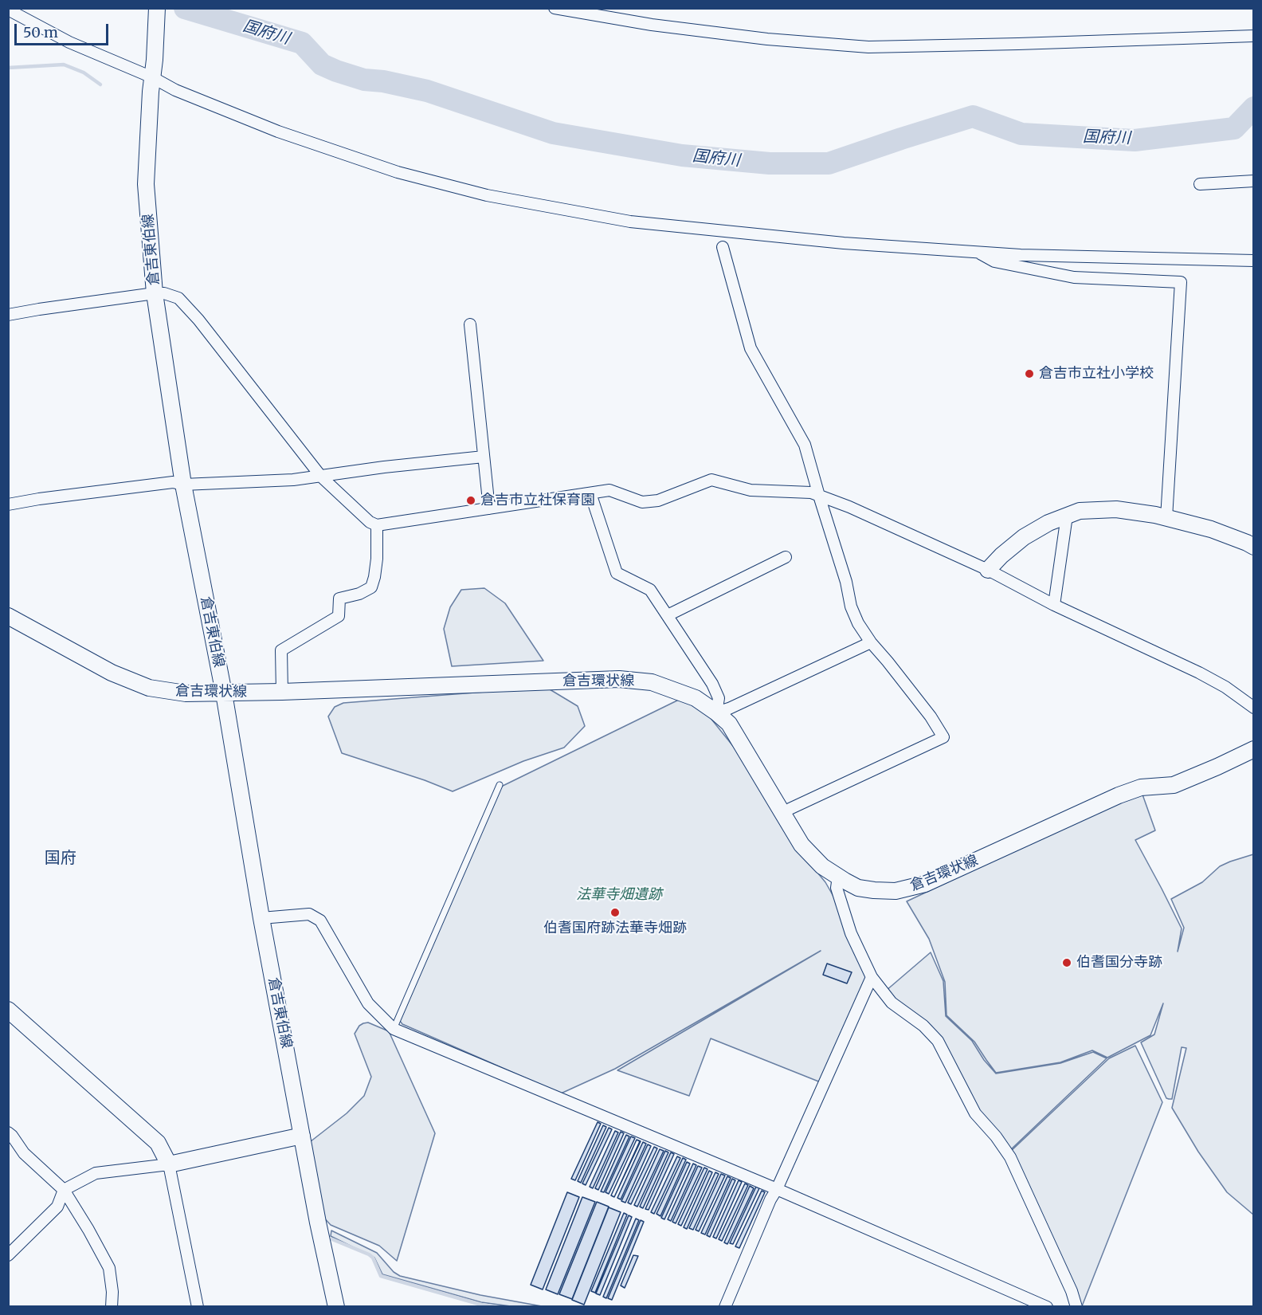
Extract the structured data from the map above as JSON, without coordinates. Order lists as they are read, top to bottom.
{
  "streets": {
    "main road": ["倉吉東伯線", "倉吉環状線"]
  },
  "crossings": [
    ["倉吉東伯線", "倉吉環状線"]
  ],
  "districts": ["国府"],
  "water": ["国府川"],
  "parks": ["法華寺畑遺跡"],
  "places": [
    "倉吉市立社小学校",
    "倉吉市立社保育園",
    "伯耆国府跡法華寺畑跡",
    "伯耆国分寺跡"
  ],
  "scale_bar": "50 m"
}
